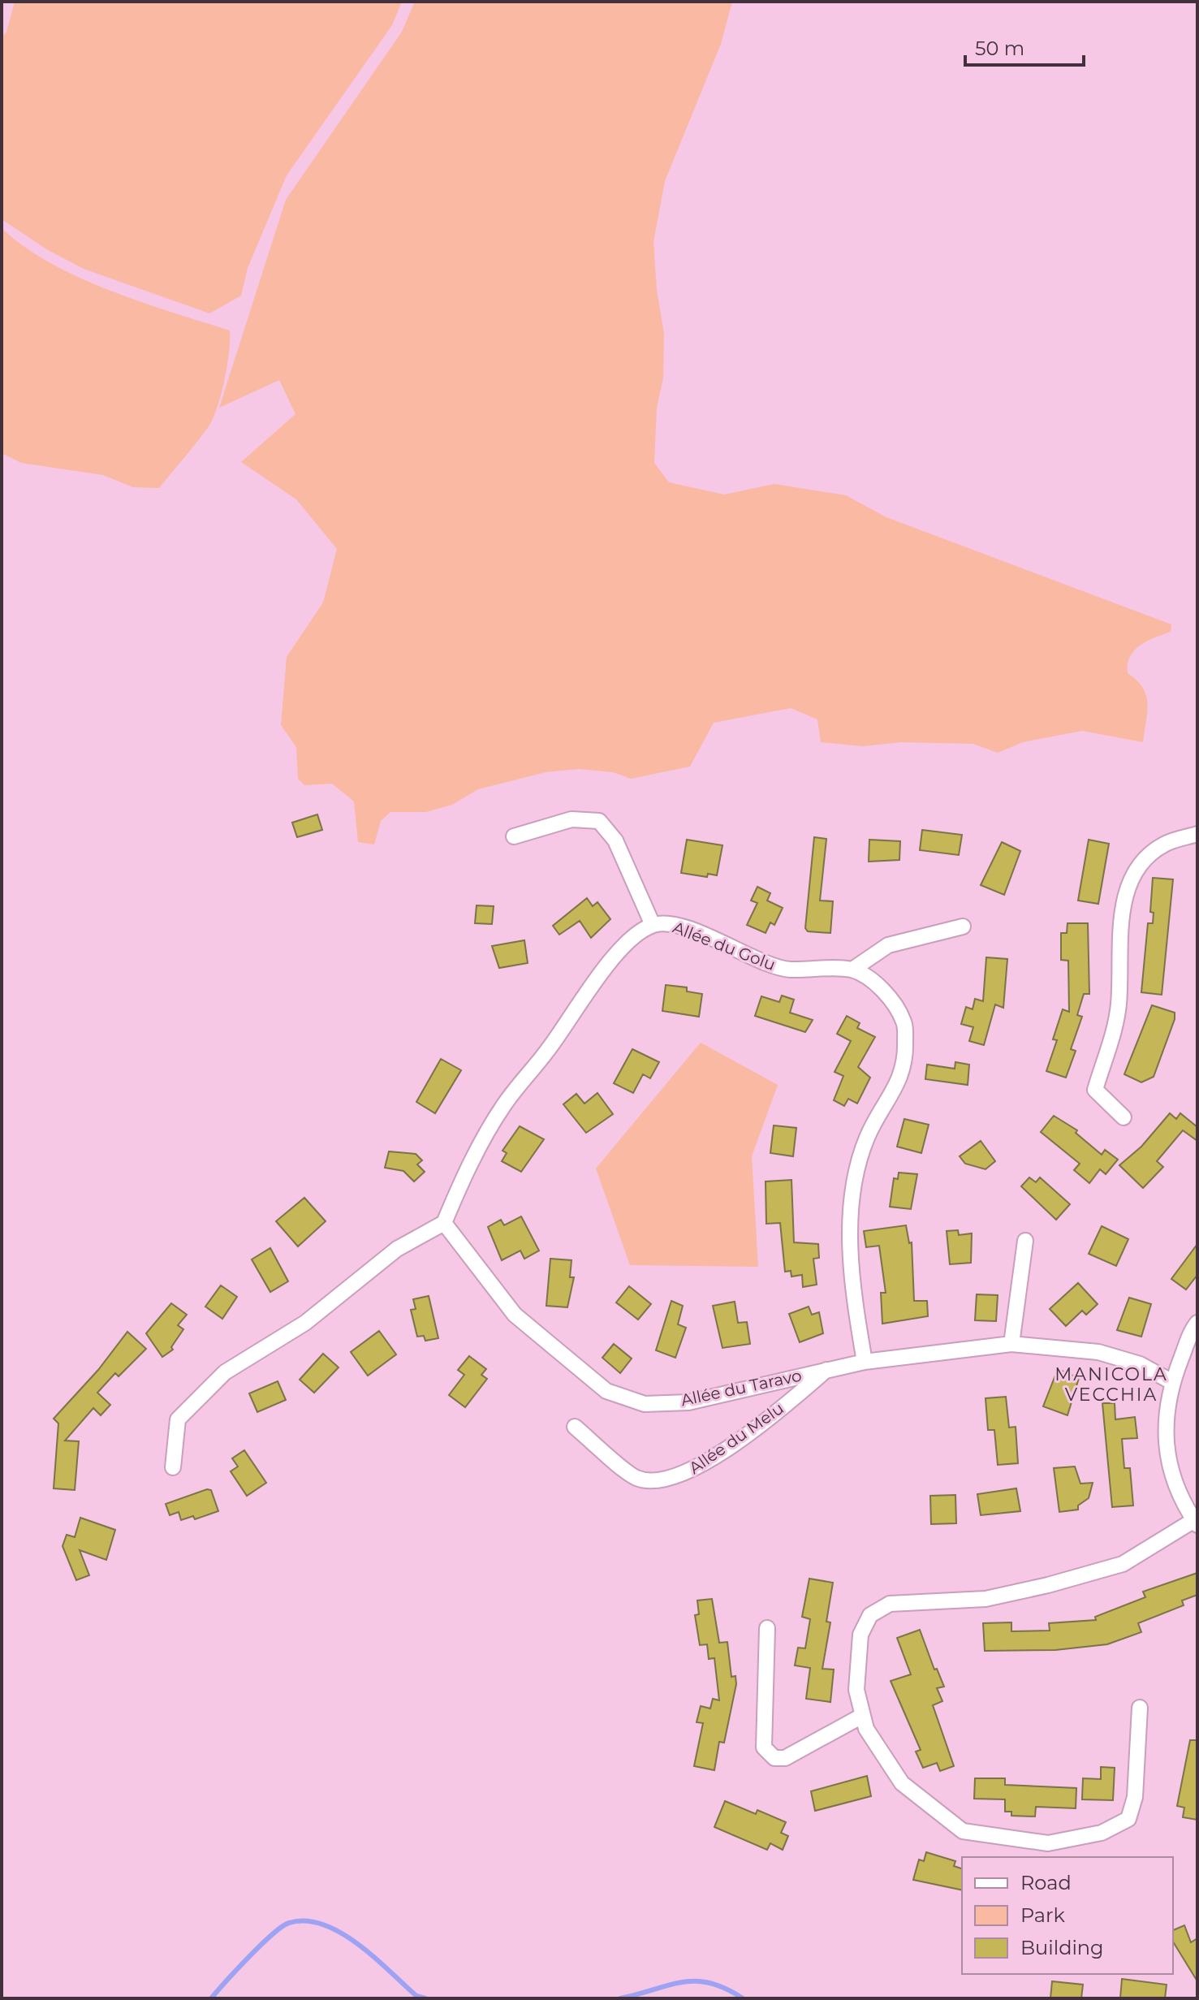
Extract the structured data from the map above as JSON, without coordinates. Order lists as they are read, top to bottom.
{
  "streets": {
    "street": ["Allée du Golu", "Allée du Taravo", "Allée du Melu"]
  },
  "crossings": [
    ["Allée du Golu", "Allée du Taravo"],
    ["Allée du Taravo", "Allée du Melu"]
  ],
  "districts": ["MANICOLA VECCHIA"],
  "legend": ["Road", "Park", "Building"],
  "scale_bar": "50 m"
}
